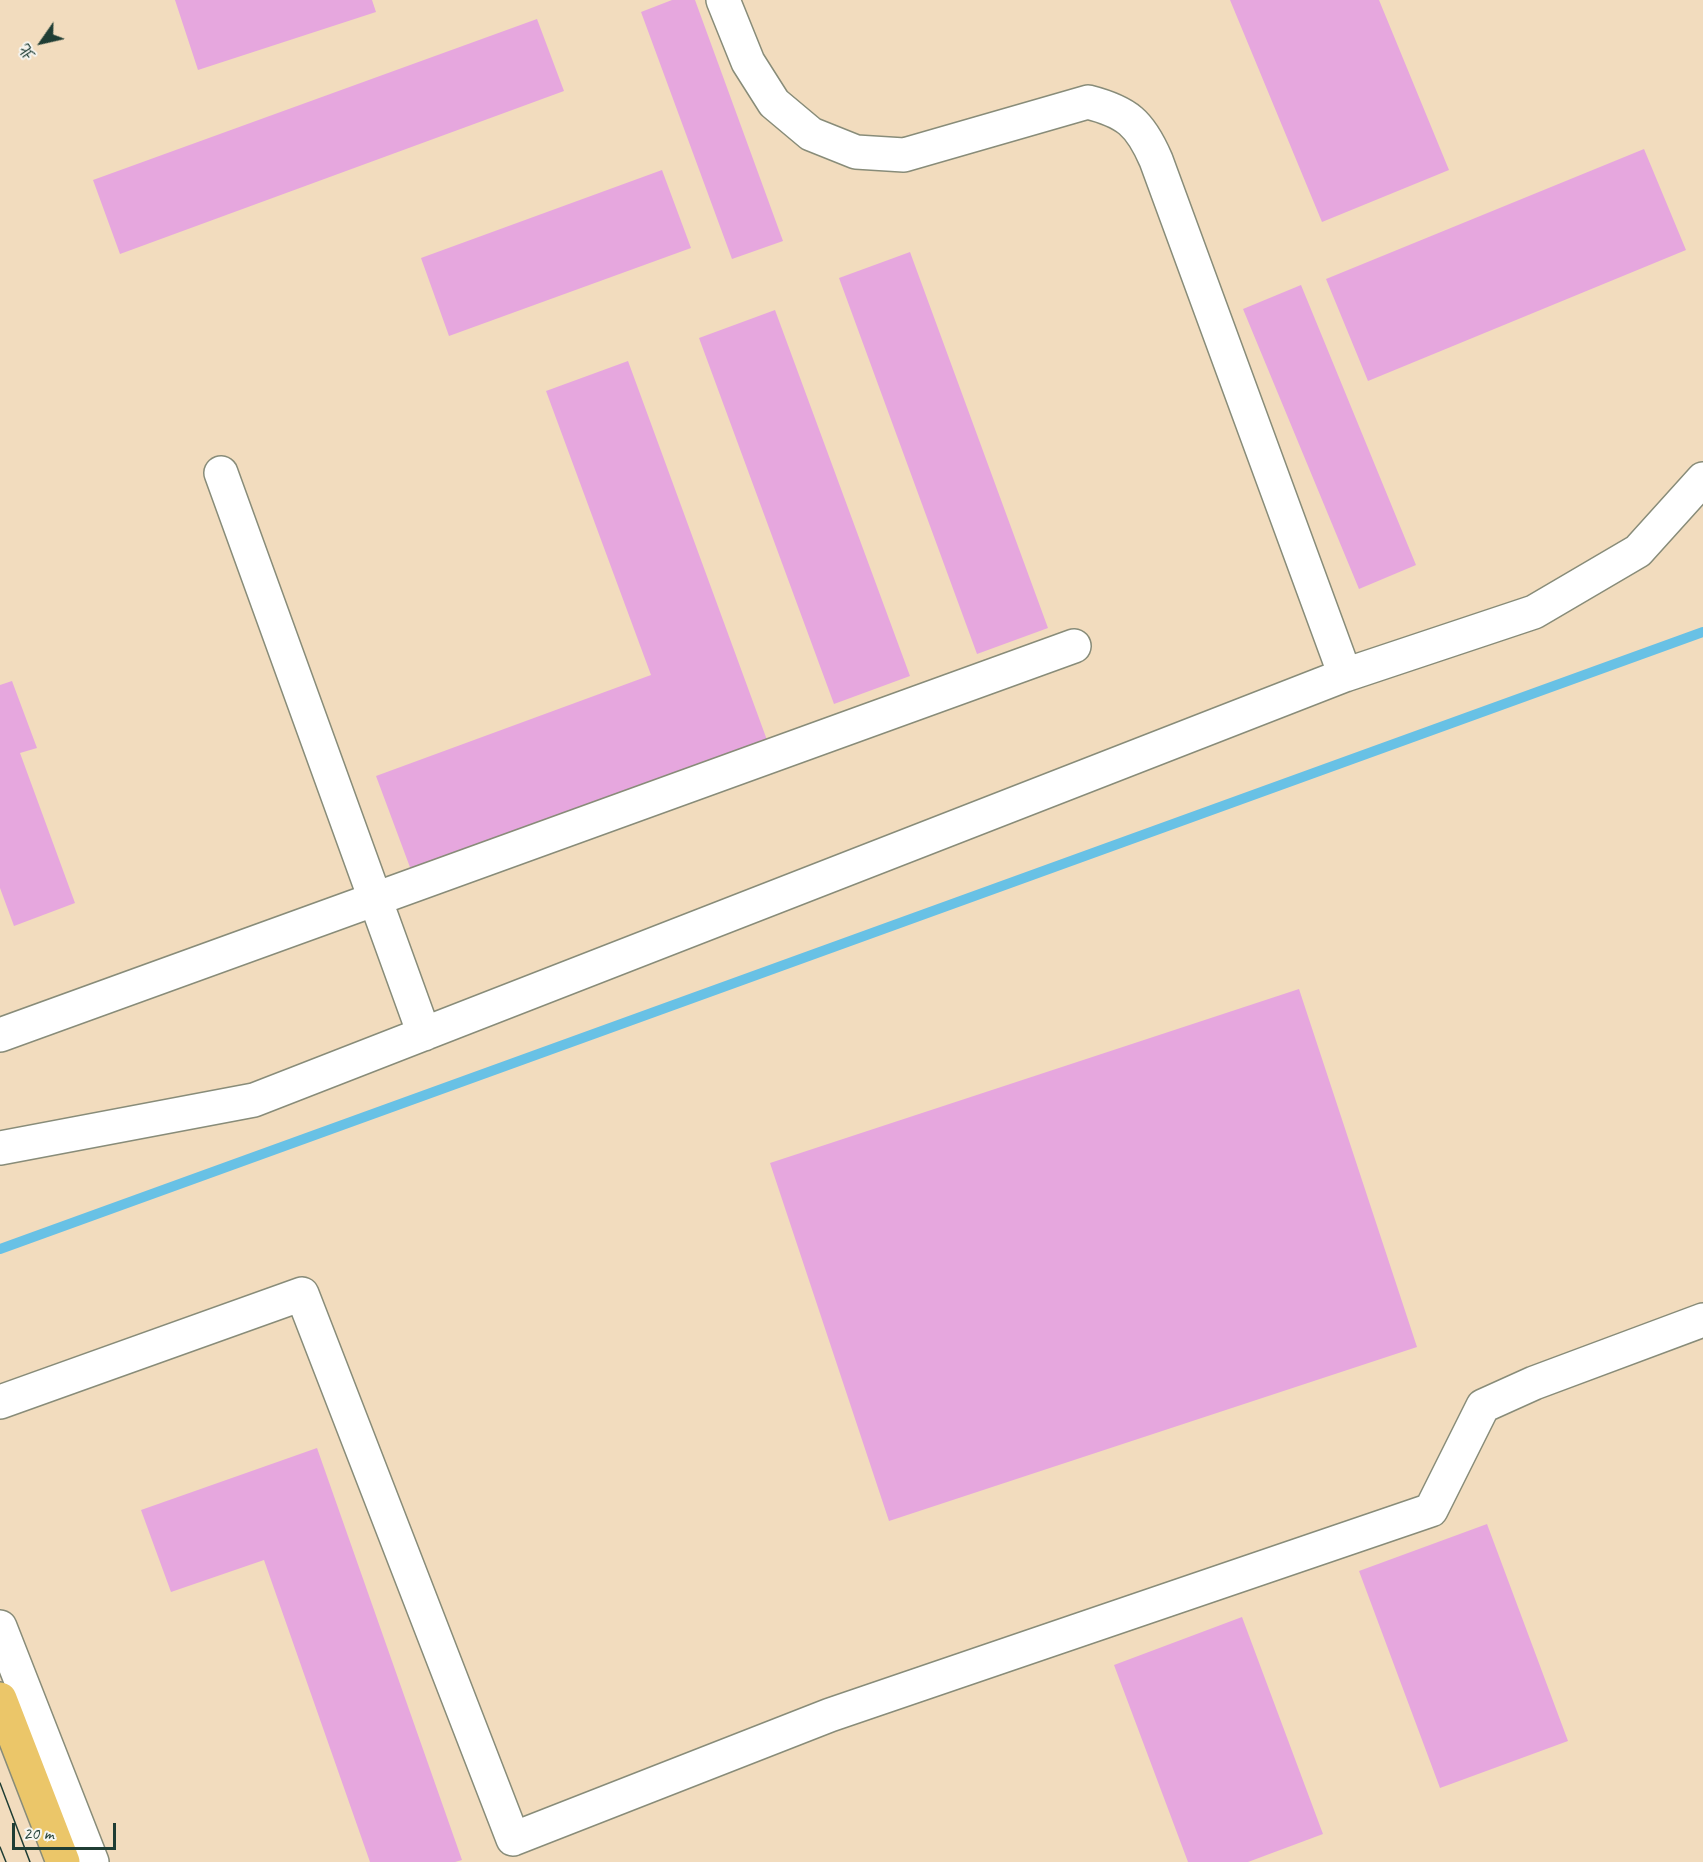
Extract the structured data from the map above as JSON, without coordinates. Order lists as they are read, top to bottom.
{
  "scale_bar": "20 m",
  "north": "bottom left"
}
